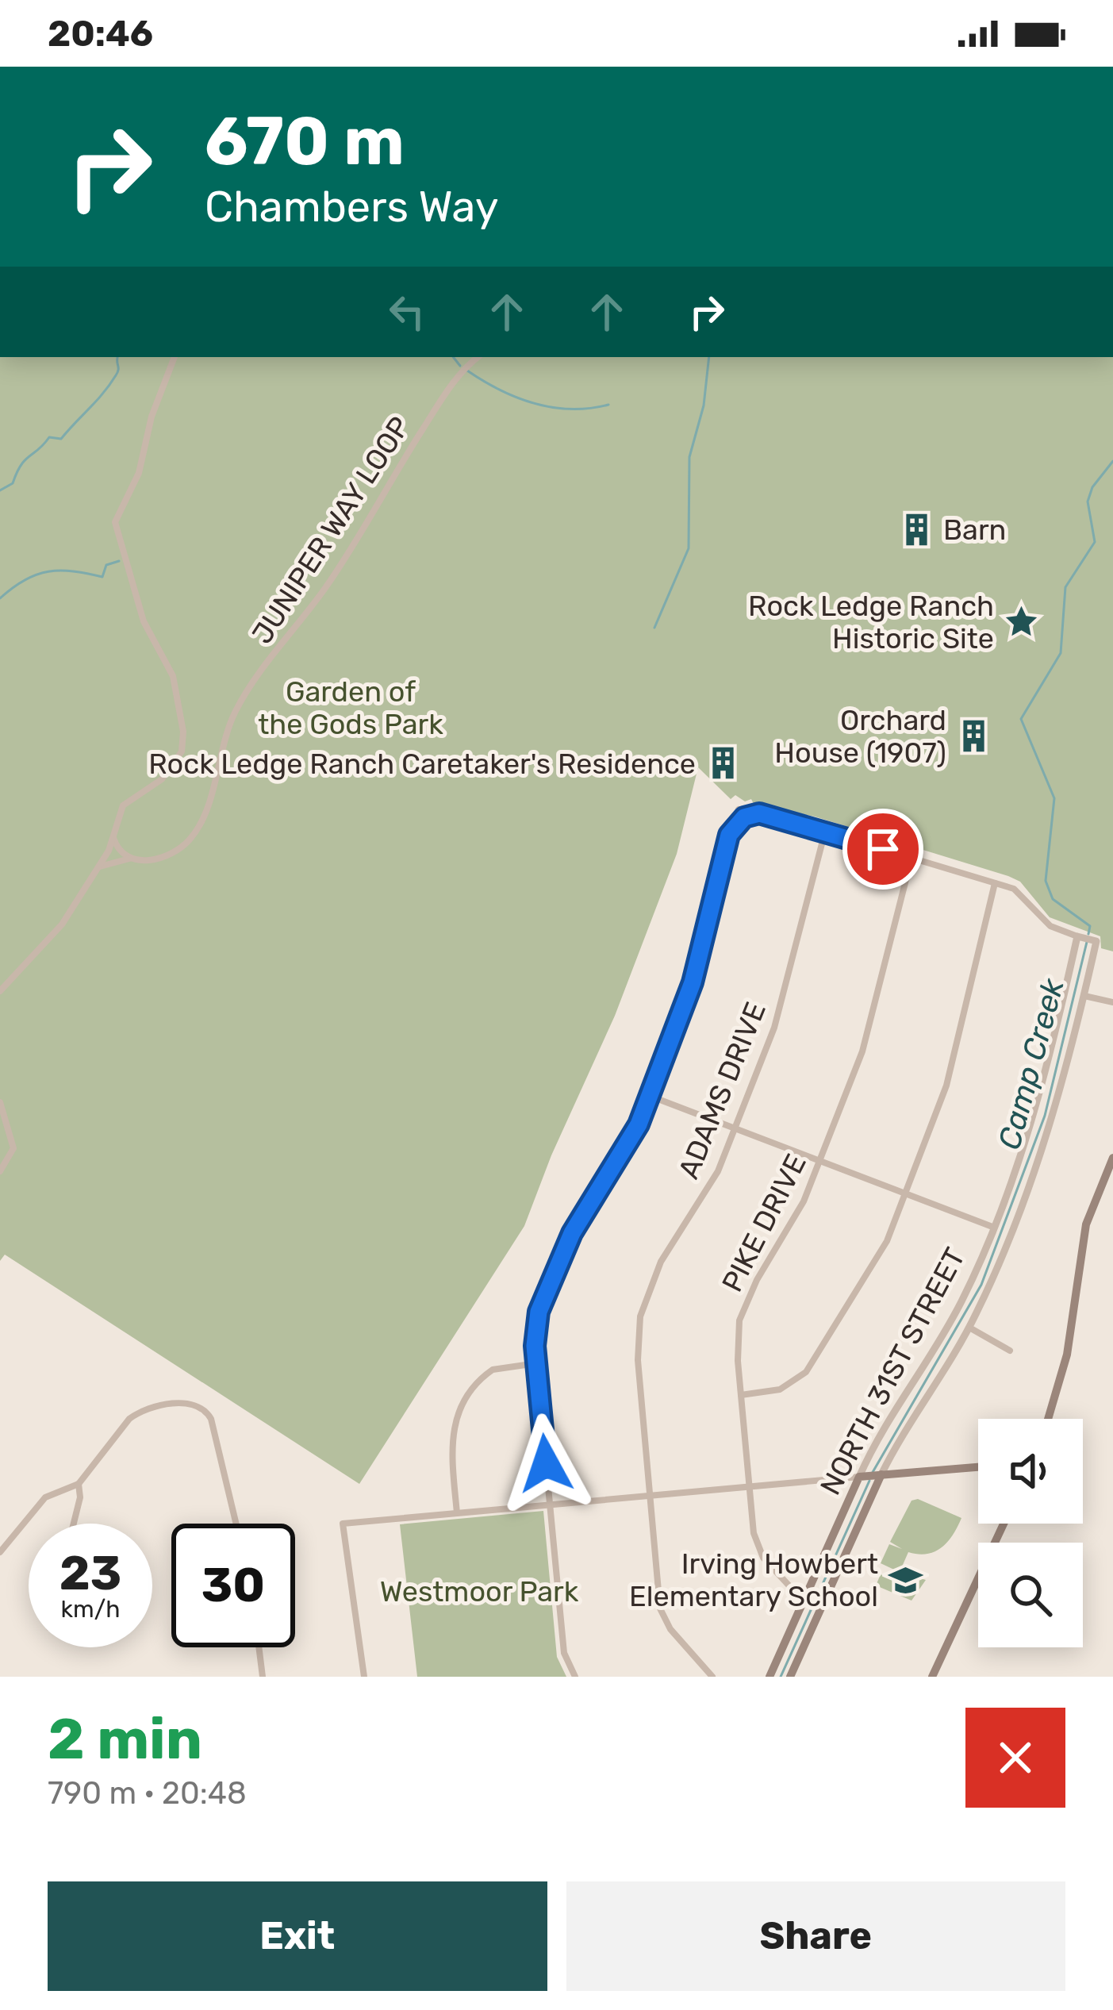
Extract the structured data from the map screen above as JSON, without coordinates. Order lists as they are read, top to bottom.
{
  "streets": {
    "main road": ["NORTH 31ST STREET"],
    "street": ["JUNIPER WAY LOOP", "ADAMS DRIVE", "PIKE DRIVE"]
  },
  "crossings": [
    ["PIKE DRIVE", "NORTH 31ST STREET"]
  ],
  "water": ["Camp Creek"],
  "parks": ["Garden of the Gods Park", "Westmoor Park"],
  "places": {
    "building": ["Barn", "Orchard House (1907)", "Rock Ledge Ranch Caretaker's Residence"],
    "place": ["Rock Ledge Ranch Historic Site"],
    "school or university": ["Irving Howbert Elementary School"]
  },
  "page": {
    "status": "20:46",
    "turn": ["670 m", "Chambers Way"],
    "speed": "23 km/h",
    "limit": "30",
    "heading": ["2 min", "790 m · 20:48"],
    "buttons": ["Exit", "Share"]
  }
}
